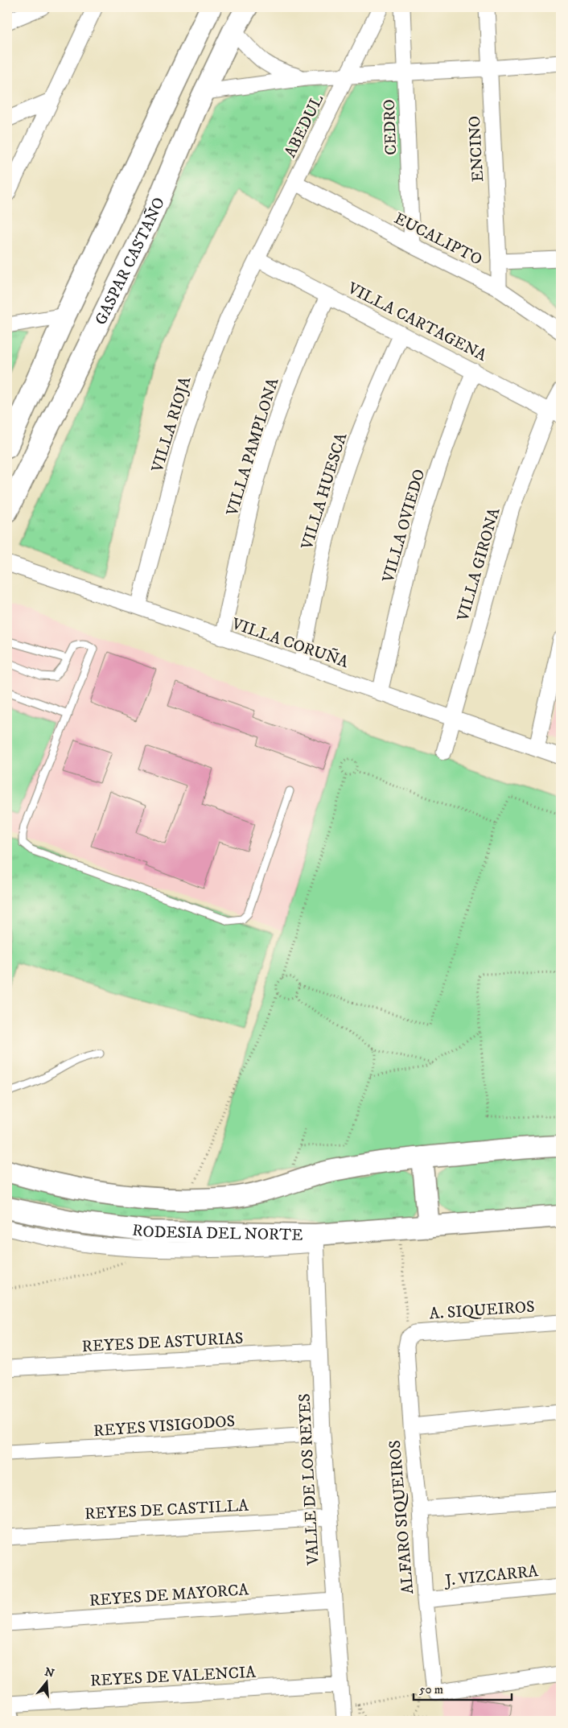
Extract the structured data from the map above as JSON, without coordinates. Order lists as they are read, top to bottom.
{
  "streets": {
    "street": [
      "ABEDUL",
      "CEDRO",
      "ENCINO",
      "EUCALIPTO",
      "GASPAR CASTAÑO",
      "VILLA CARTAGENA",
      "VILLA RIOJA",
      "VILLA PAMPLONA",
      "VILLA HUESCA",
      "VILLA OVIEDO",
      "VILLA GIRONA",
      "VILLA CORUÑA",
      "RODESIA DEL NORTE",
      "A. SIQUEIROS",
      "REYES DE ASTURIAS",
      "REYES VISIGODOS",
      "VALLE DE LOS REYES",
      "REYES DE CASTILLA",
      "ALFARO SIQUEIROS",
      "J. VIZCARRA",
      "REYES DE MAYORCA",
      "REYES DE VALENCIA"
    ]
  },
  "crossings": [
    ["ABEDUL", "EUCALIPTO"],
    ["ABEDUL", "VILLA CARTAGENA"],
    ["ABEDUL", "VILLA RIOJA"],
    ["CEDRO", "EUCALIPTO"],
    ["ENCINO", "EUCALIPTO"],
    ["VILLA CARTAGENA", "VILLA RIOJA"],
    ["VILLA CARTAGENA", "VILLA PAMPLONA"],
    ["VILLA CARTAGENA", "VILLA HUESCA"],
    ["VILLA CARTAGENA", "VILLA OVIEDO"],
    ["VILLA CARTAGENA", "VILLA GIRONA"],
    ["VILLA RIOJA", "VILLA CORUÑA"],
    ["VILLA PAMPLONA", "VILLA CORUÑA"],
    ["VILLA HUESCA", "VILLA CORUÑA"],
    ["VILLA OVIEDO", "VILLA CORUÑA"],
    ["VILLA GIRONA", "VILLA CORUÑA"],
    ["RODESIA DEL NORTE", "VALLE DE LOS REYES"],
    ["A. SIQUEIROS", "ALFARO SIQUEIROS"],
    ["REYES DE ASTURIAS", "VALLE DE LOS REYES"],
    ["REYES VISIGODOS", "VALLE DE LOS REYES"],
    ["VALLE DE LOS REYES", "REYES DE CASTILLA"],
    ["VALLE DE LOS REYES", "REYES DE MAYORCA"],
    ["VALLE DE LOS REYES", "REYES DE VALENCIA"],
    ["ALFARO SIQUEIROS", "J. VIZCARRA"]
  ],
  "scale_bar": "50 m",
  "north": "top"
}
